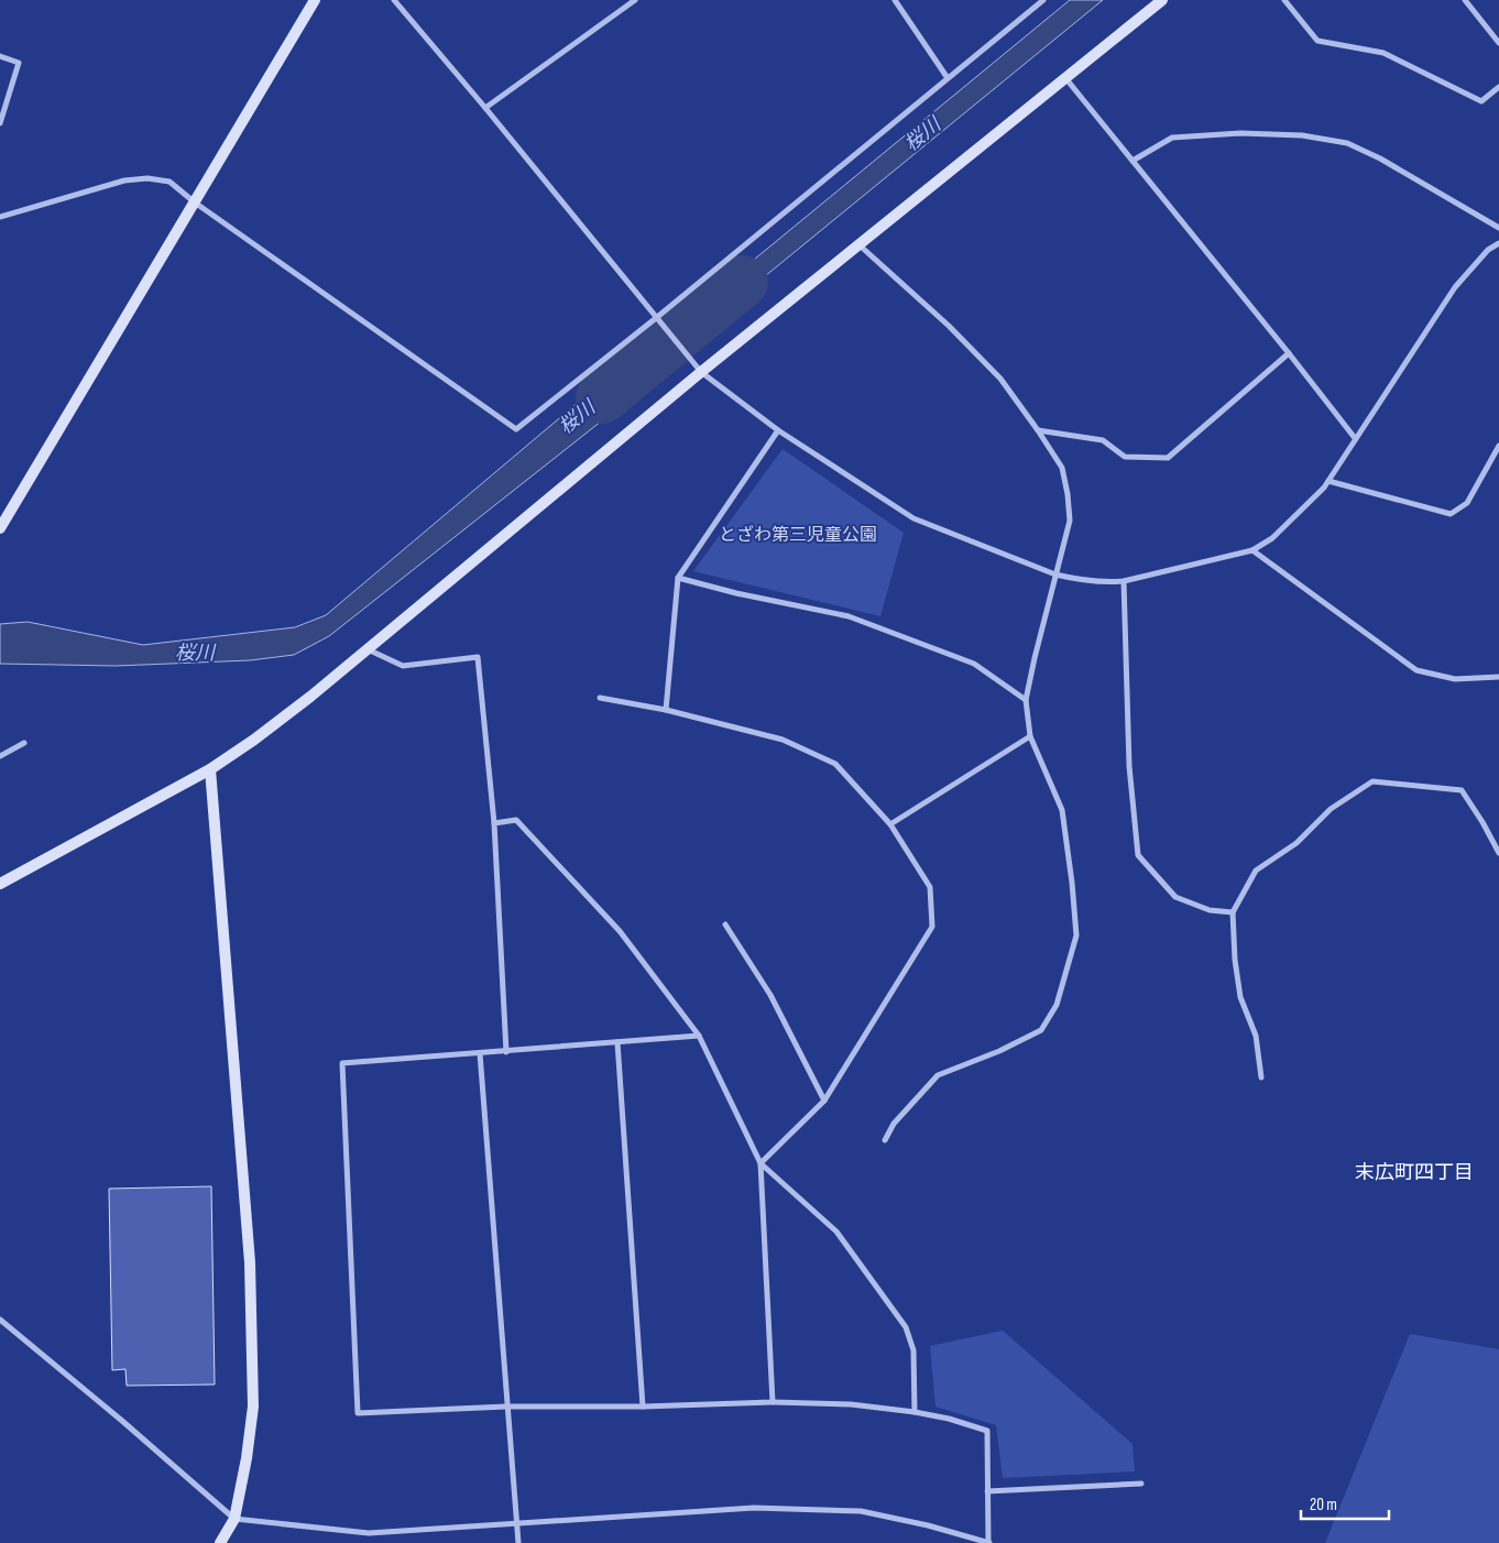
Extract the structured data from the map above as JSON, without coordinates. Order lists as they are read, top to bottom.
{
  "districts": ["末広町四丁目"],
  "water": ["桜川"],
  "parks": ["とざわ第三児童公園"],
  "scale_bar": "20 m"
}
